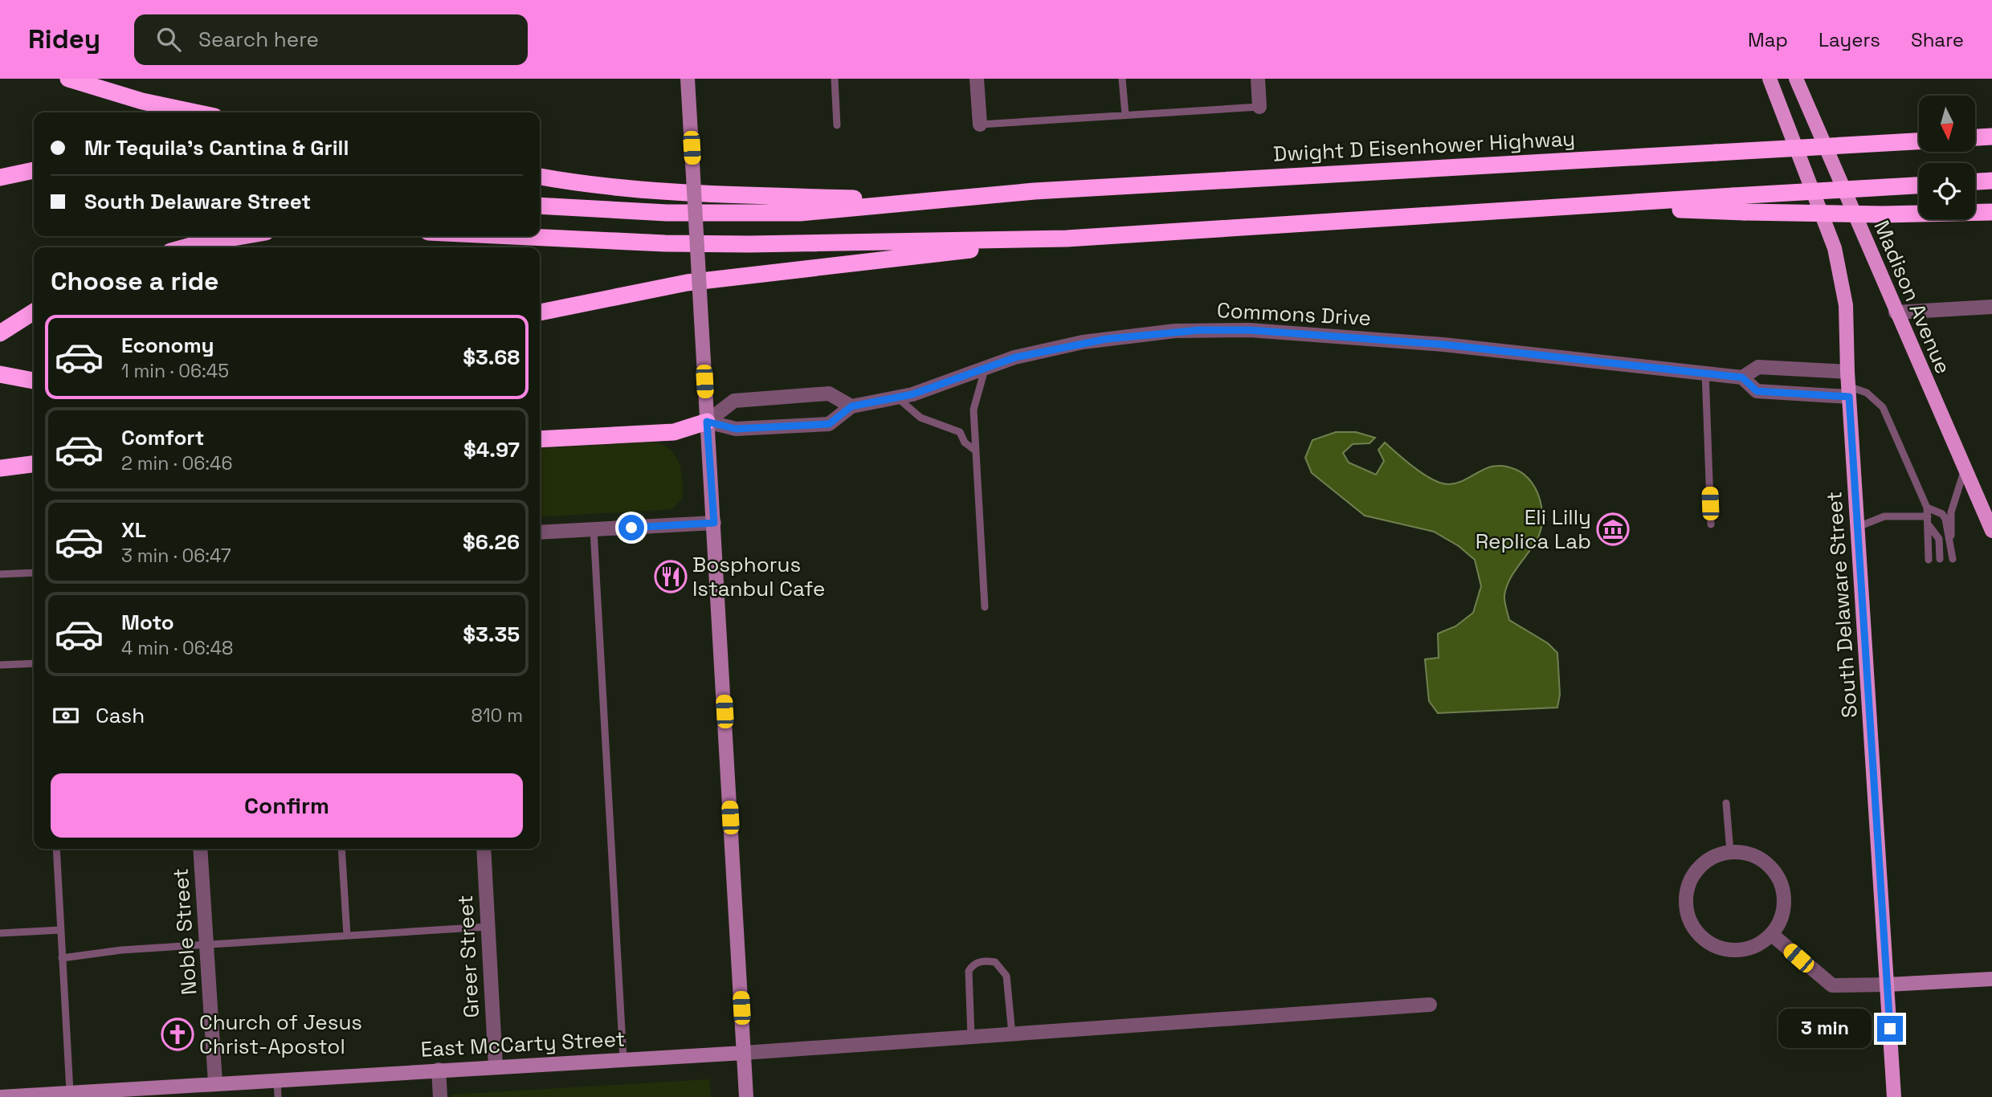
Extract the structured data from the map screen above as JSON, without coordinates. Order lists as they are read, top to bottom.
{
  "streets": {
    "highway": ["Dwight D Eisenhower Highway"],
    "main road": ["Madison Avenue", "South Delaware Street", "East McCarty Street"],
    "street": ["Commons Drive", "Noble Street", "Greer Street"]
  },
  "crossings": [
    ["Noble Street", "East McCarty Street"],
    ["Greer Street", "East McCarty Street"]
  ],
  "places": {
    "museum": ["Eli Lilly Replica Lab"],
    "restaurant": ["Bosphorus Istanbul Cafe"],
    "church": ["Church of Jesus Christ-Apostol"]
  },
  "north": "bottom",
  "page": {
    "header": "Ridey",
    "search": "Search here",
    "nav": ["Map", "Layers", "Share"],
    "banner": ["Mr Tequila's Cantina & Grill", "South Delaware Street"],
    "heading": "Choose a ride",
    "list": [
      {
        "name": "Economy",
        "note": "1 min · 06:45",
        "value": "$3.68"
      },
      {
        "name": "Comfort",
        "note": "2 min · 06:46",
        "value": "$4.97"
      },
      {
        "name": "XL",
        "note": "3 min · 06:47",
        "value": "$6.26"
      },
      {
        "name": "Moto",
        "note": "4 min · 06:48",
        "value": "$3.35"
      }
    ],
    "pay": ["Cash", "810 m"],
    "buttons": "Confirm",
    "bubble": "3 min"
  }
}
